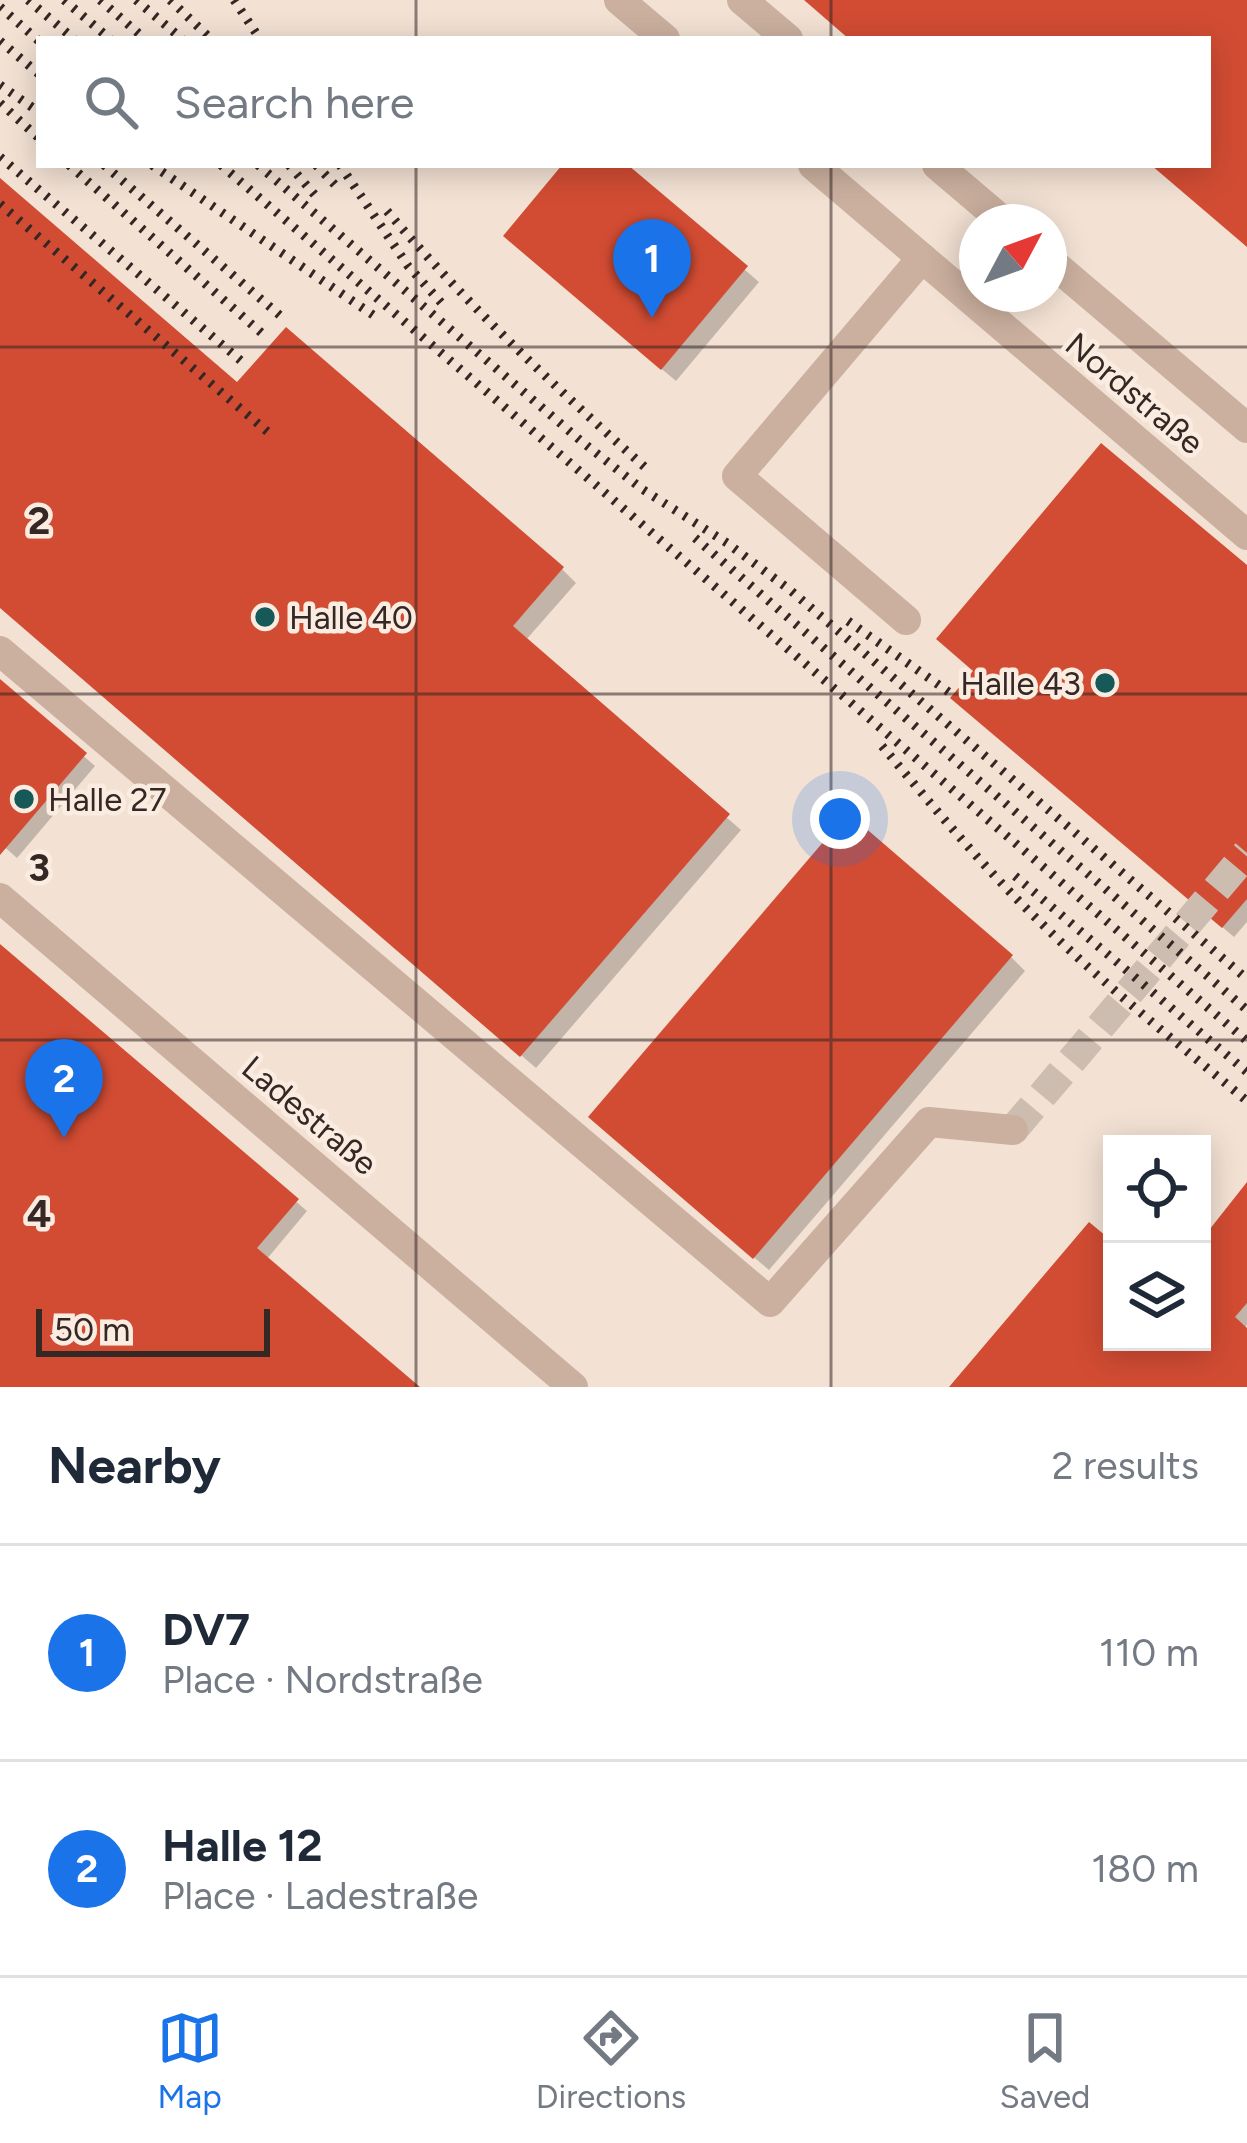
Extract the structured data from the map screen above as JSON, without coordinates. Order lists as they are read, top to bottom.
{
  "streets": {
    "street": ["Nordstraße", "Ladestraße"]
  },
  "places": ["Halle 40", "Halle 43", "Halle 27"],
  "scale_bar": "50 m",
  "north": "top right",
  "page": {
    "search": "Search here",
    "pins": ["1", "2"],
    "scale": "50 m",
    "heading": ["Nearby", "2 results"],
    "list": [
      {
        "mark": "1",
        "name": "DV7",
        "note": "Place · Nordstraße",
        "value": "110 m"
      },
      {
        "mark": "2",
        "name": "Halle 12",
        "note": "Place · Ladestraße",
        "value": "180 m"
      }
    ],
    "nav": ["Map", "Directions", "Saved"]
  },
  "grid": {
    "rows": ["2", "3", "4"]
  }
}
